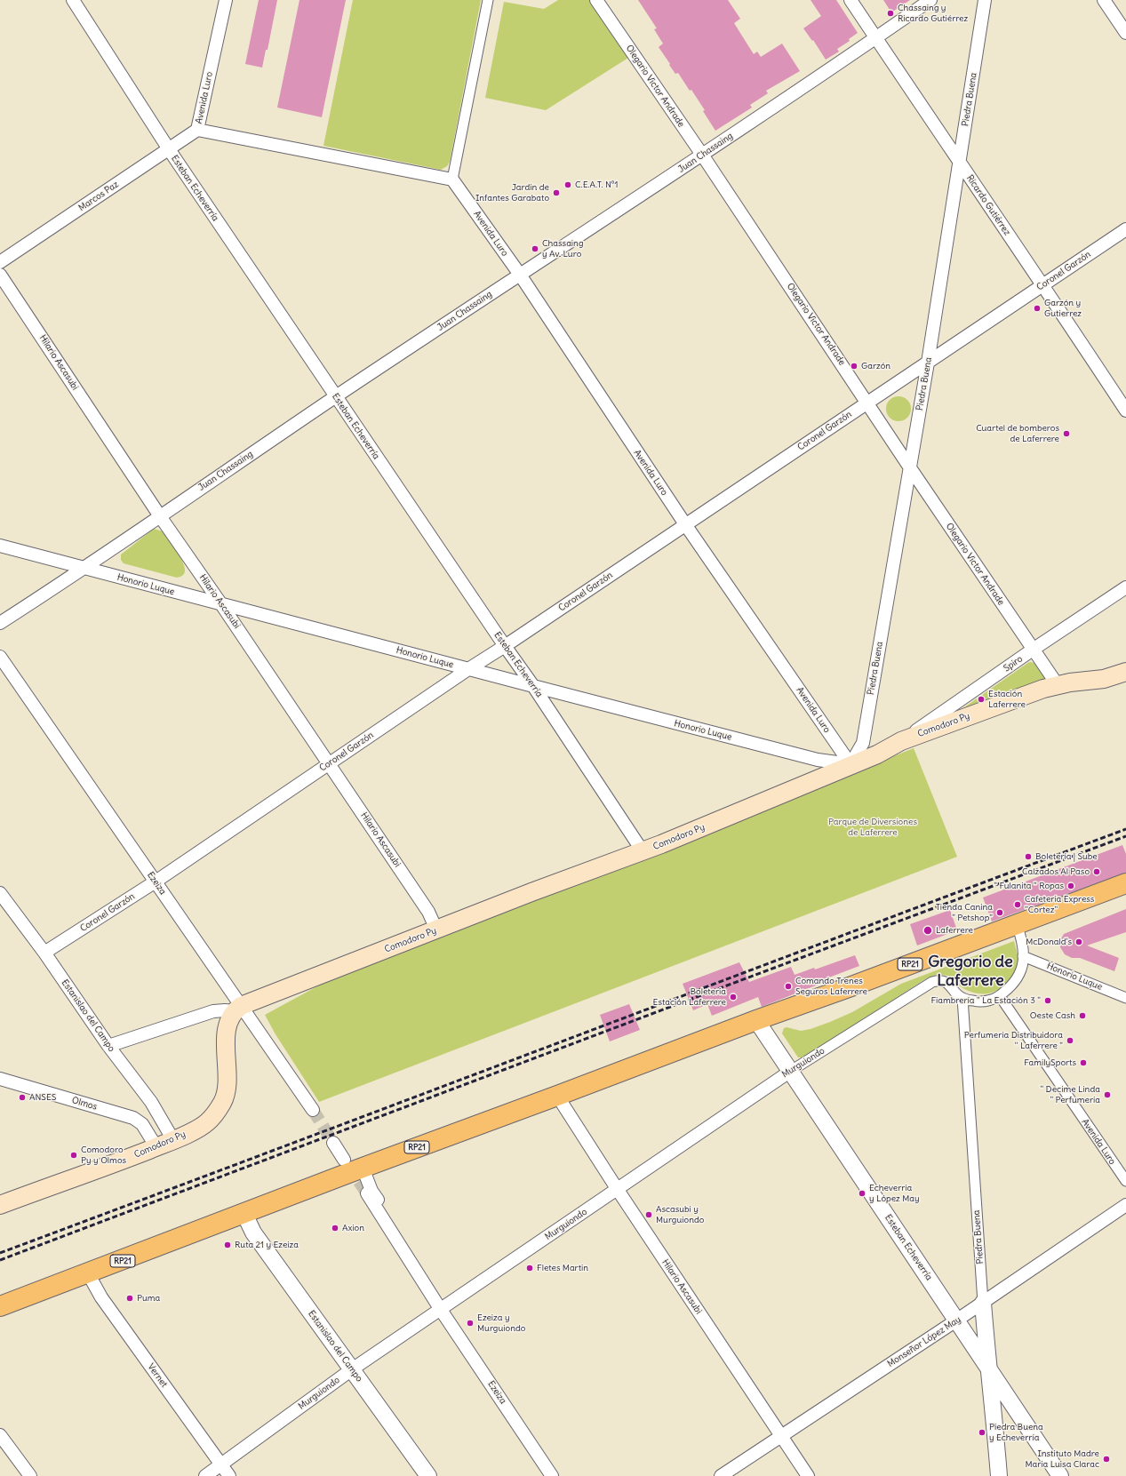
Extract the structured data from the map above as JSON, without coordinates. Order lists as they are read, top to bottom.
{
  "streets": {
    "main road": ["Comodoro Py", "RP21"],
    "street": [
      "Olegario Victor Andrade",
      "Avenida Luro",
      "Piedra Buena",
      "Juan Chassaing",
      "Esteban Echeverría",
      "Marcos Paz",
      "Ricardo Gutiérrez",
      "Coronel Garzón",
      "Hilario Ascasubi",
      "Honorio Luque",
      "Spiro",
      "Ezeiza",
      "Estanislao del Campo",
      "Murguiondo",
      "Olmos",
      "Monseñor López May",
      "Vernet"
    ]
  },
  "crossings": [
    ["Olegario Victor Andrade", "Piedra Buena"],
    ["Olegario Victor Andrade", "Juan Chassaing"],
    ["Olegario Victor Andrade", "Coronel Garzón"],
    ["Olegario Victor Andrade", "Spiro"],
    ["Olegario Victor Andrade", "Comodoro Py"],
    ["Avenida Luro", "Piedra Buena"],
    ["Avenida Luro", "Juan Chassaing"],
    ["Avenida Luro", "Marcos Paz"],
    ["Avenida Luro", "Coronel Garzón"],
    ["Avenida Luro", "Honorio Luque"],
    ["Avenida Luro", "Comodoro Py"],
    ["Piedra Buena", "Esteban Echeverría"],
    ["Piedra Buena", "Ricardo Gutiérrez"],
    ["Piedra Buena", "Coronel Garzón"],
    ["Piedra Buena", "Honorio Luque"],
    ["Piedra Buena", "Comodoro Py"],
    ["Piedra Buena", "Murguiondo"],
    ["Piedra Buena", "Monseñor López May"],
    ["Juan Chassaing", "Esteban Echeverría"],
    ["Juan Chassaing", "Ricardo Gutiérrez"],
    ["Juan Chassaing", "Hilario Ascasubi"],
    ["Juan Chassaing", "Honorio Luque"],
    ["Esteban Echeverría", "Marcos Paz"],
    ["Esteban Echeverría", "Coronel Garzón"],
    ["Esteban Echeverría", "Honorio Luque"],
    ["Esteban Echeverría", "Comodoro Py"],
    ["Esteban Echeverría", "RP21"],
    ["Esteban Echeverría", "Murguiondo"],
    ["Esteban Echeverría", "Monseñor López May"],
    ["Ricardo Gutiérrez", "Coronel Garzón"],
    ["Coronel Garzón", "Hilario Ascasubi"],
    ["Coronel Garzón", "Honorio Luque"],
    ["Coronel Garzón", "Ezeiza"],
    ["Coronel Garzón", "Estanislao del Campo"],
    ["Hilario Ascasubi", "Honorio Luque"],
    ["Hilario Ascasubi", "Comodoro Py"],
    ["Hilario Ascasubi", "RP21"],
    ["Hilario Ascasubi", "Murguiondo"],
    ["Hilario Ascasubi", "Monseñor López May"],
    ["Honorio Luque", "Comodoro Py"],
    ["Spiro", "Comodoro Py"],
    ["Comodoro Py", "Ezeiza"],
    ["Comodoro Py", "Estanislao del Campo"],
    ["Comodoro Py", "Olmos"],
    ["Ezeiza", "RP21"],
    ["Ezeiza", "Murguiondo"],
    ["RP21", "Estanislao del Campo"],
    ["RP21", "Vernet"],
    ["Estanislao del Campo", "Murguiondo"],
    ["Murguiondo", "Vernet"]
  ],
  "districts": ["Gregorio de Laferrere"],
  "parks": ["Parque de Diversiones de Laferrere"],
  "places": [
    "Chassaing y Ricardo Gutiérrez",
    "C.E.A.T. Nº1",
    "Jardín de Infantes Garabato",
    "Chassaing y Av. Luro",
    "Garzón y Gutierrez",
    "Garzón",
    "Cuartel de bomberos de Laferrere",
    "Estación Laferrere",
    "Boletería | Sube",
    "Calzados Al Paso",
    "'' Fulanita '' Ropas",
    "Cafetería Express ''Cortez''",
    "Tienda Canina '' Petshop''",
    "Laferrere",
    "McDonald's",
    "Comando Trenes Seguros Laferrere",
    "Boletería Estación Laferrere",
    "Fiambrería '' La Estación 3 ''",
    "Oeste Cash",
    "Perfumería Distribuidora '' Laferrere ''",
    "FamilySports",
    "'' Decime Linda '' Perfumería",
    "ANSES",
    "Comodoro Py y Olmos",
    "Echeverría y López May",
    "Ascasubi y Murguiondo",
    "Axion",
    "Ruta 21 y Ezeiza",
    "Fletes Martin",
    "Puma",
    "Ezeiza y Murguiondo",
    "Piedra Buena y Echeverría",
    "Instituto Madre Maria Luisa Clarac"
  ]
}
